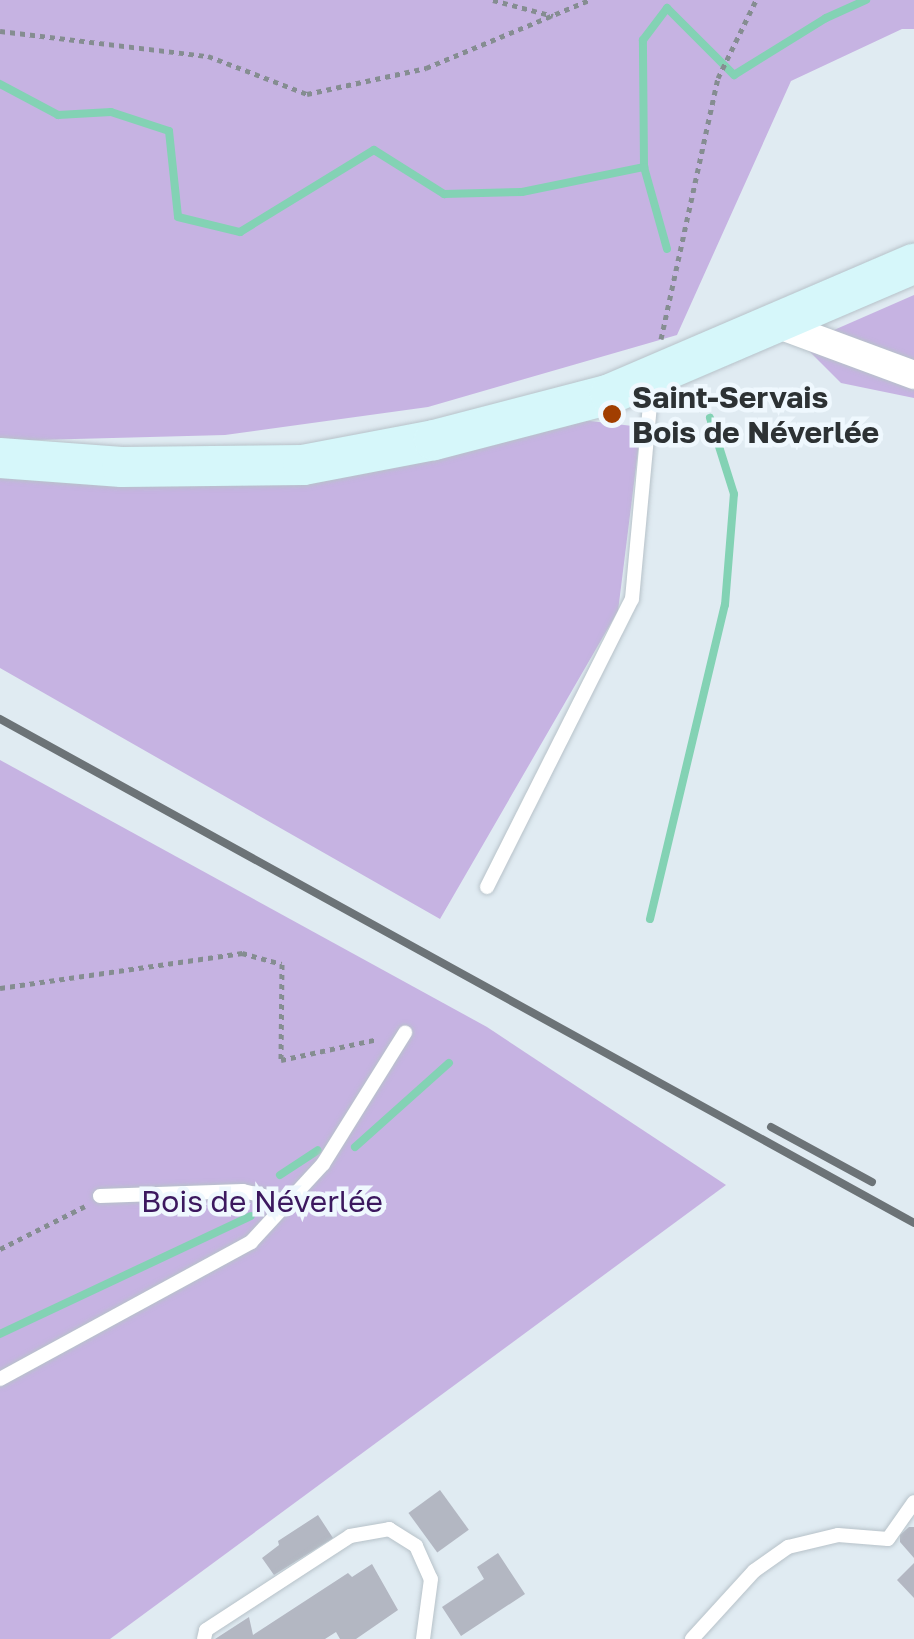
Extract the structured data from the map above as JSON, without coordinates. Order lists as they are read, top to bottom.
{
  "parks": ["Bois de Néverlée"],
  "places": ["Saint-Servais Bois de Néverlée"]
}
